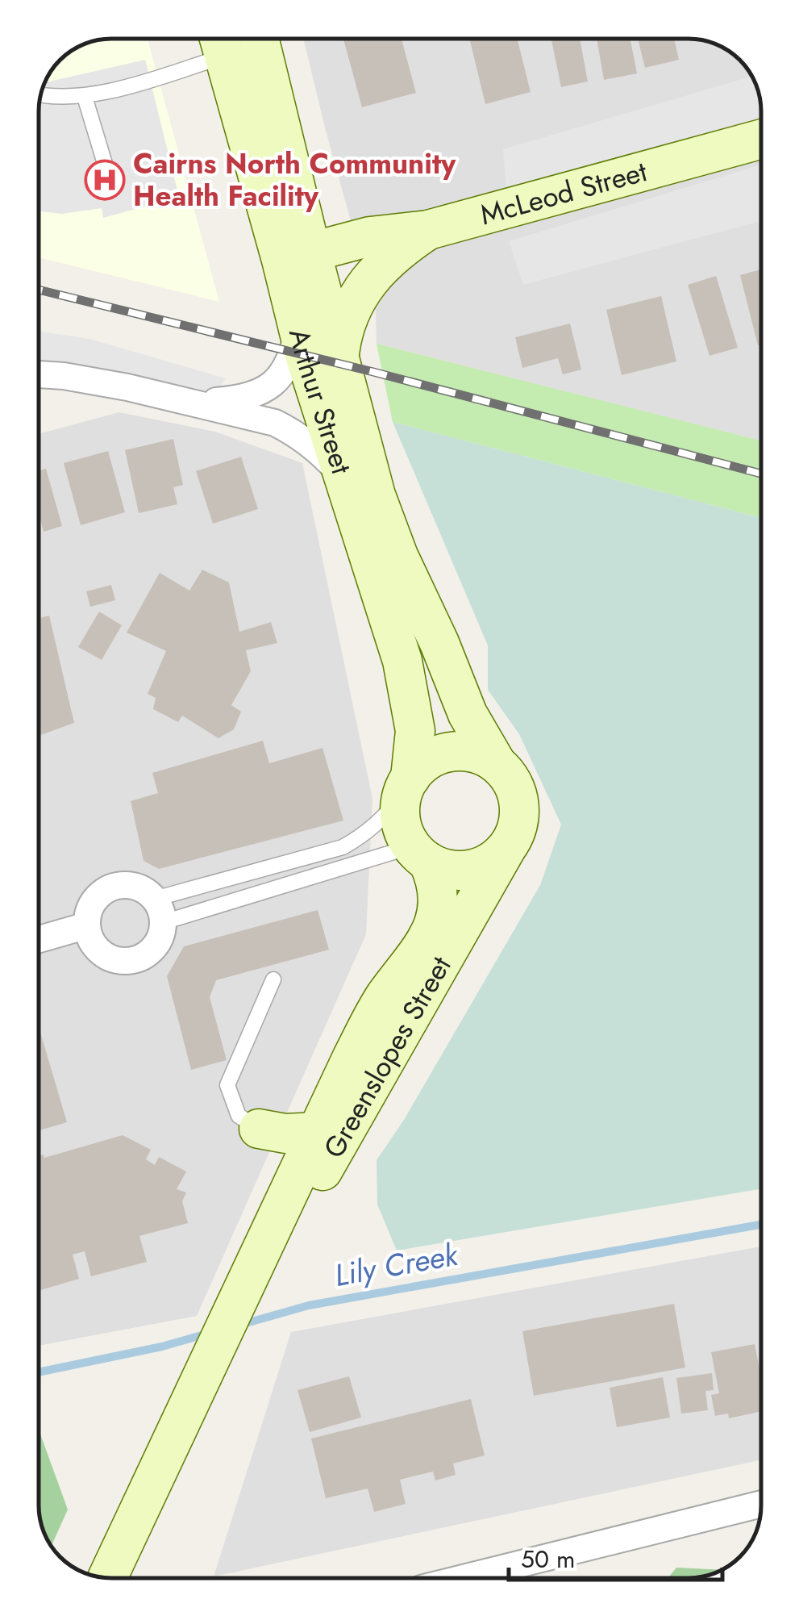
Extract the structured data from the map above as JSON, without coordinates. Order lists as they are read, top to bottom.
{
  "streets": {
    "street": ["McLeod Street", "Arthur Street", "Greenslopes Street"]
  },
  "crossings": [
    ["McLeod Street", "Arthur Street"],
    ["Arthur Street", "Greenslopes Street"]
  ],
  "water": ["Lily Creek"],
  "places": {
    "hospital": ["Cairns North Community Health Facility"]
  },
  "scale_bar": "50 m"
}
